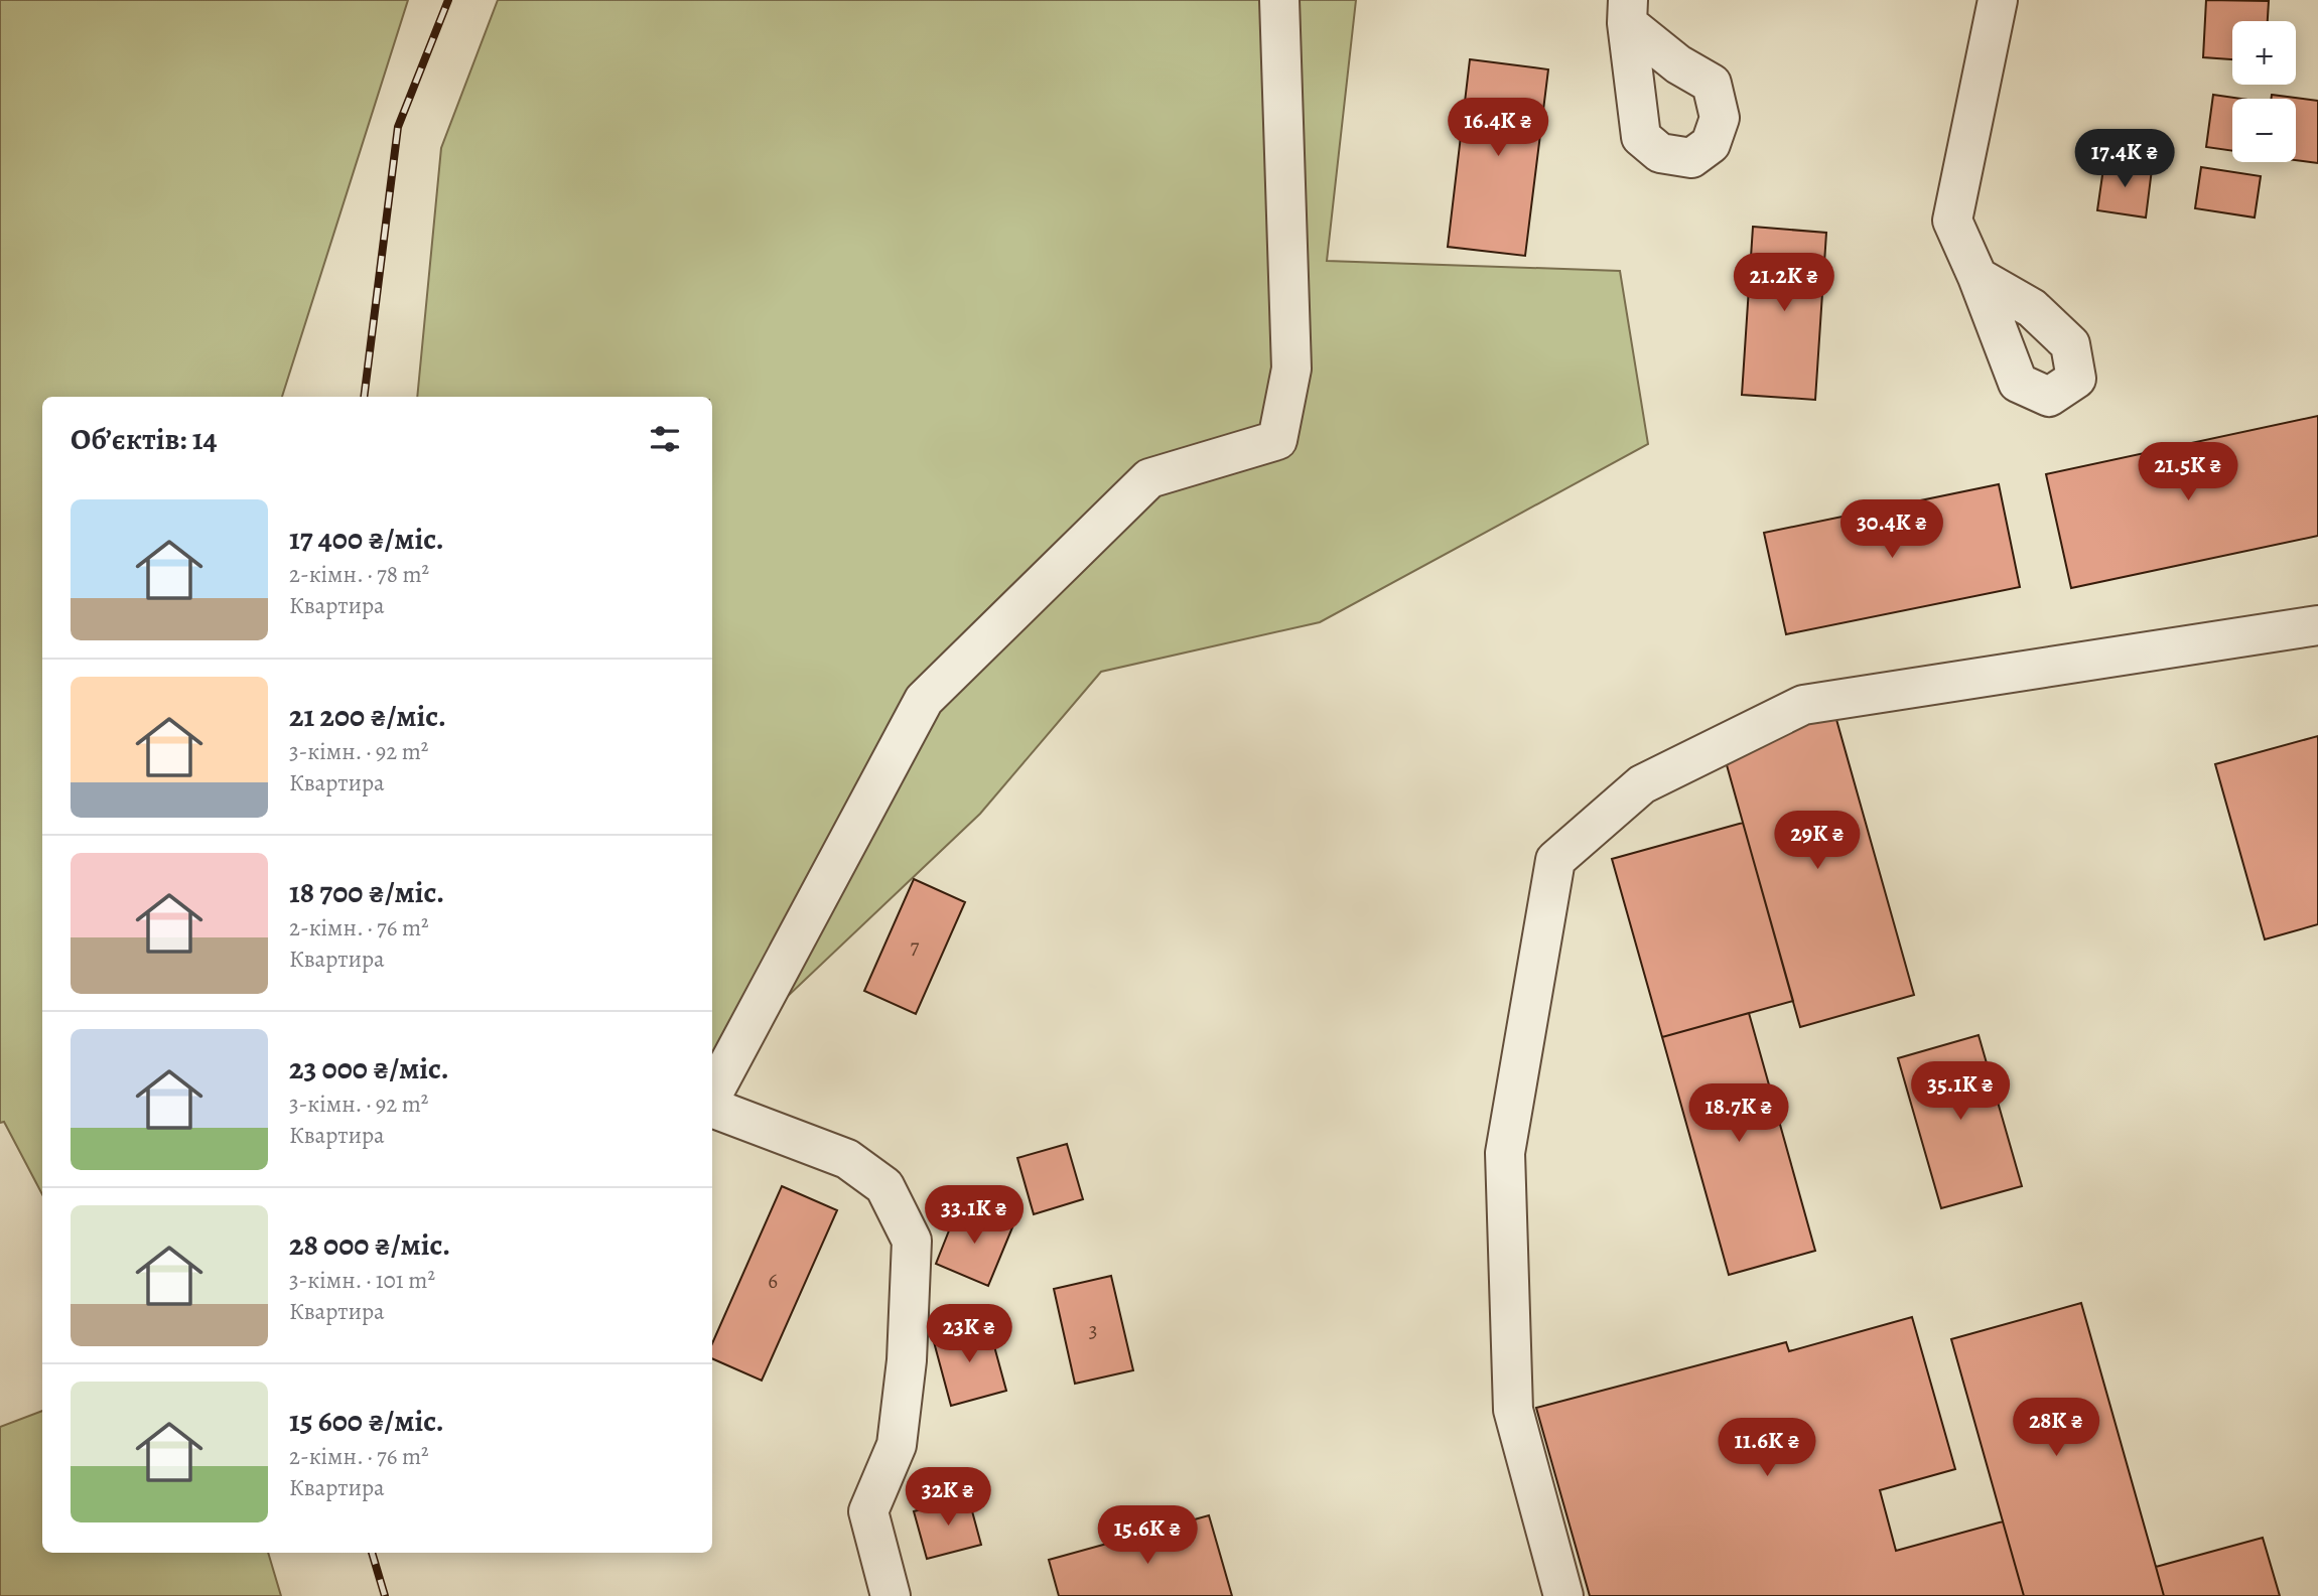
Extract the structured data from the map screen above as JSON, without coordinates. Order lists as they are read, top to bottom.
{
  "house_numbers": ["7", "6", "3"],
  "page": {
    "map_buttons": ["+", "−"],
    "price": [
      "16.4K ₴",
      "17.4K ₴",
      "21.2K ₴",
      "21.5K ₴",
      "30.4K ₴",
      "29K ₴",
      "35.1K ₴",
      "18.7K ₴",
      "33.1K ₴",
      "23K ₴",
      "28K ₴",
      "11.6K ₴",
      "32K ₴",
      "15.6K ₴"
    ],
    "heading": "Об’єктів: 14",
    "list": [
      {
        "name": "17 400 ₴/міс.",
        "note": "2-кімн. · 78 m² · Квартира"
      },
      {
        "name": "21 200 ₴/міс.",
        "note": "3-кімн. · 92 m² · Квартира"
      },
      {
        "name": "18 700 ₴/міс.",
        "note": "2-кімн. · 76 m² · Квартира"
      },
      {
        "name": "23 000 ₴/міс.",
        "note": "3-кімн. · 92 m² · Квартира"
      },
      {
        "name": "28 000 ₴/міс.",
        "note": "3-кімн. · 101 m² · Квартира"
      },
      {
        "name": "15 600 ₴/міс.",
        "note": "2-кімн. · 76 m² · Квартира"
      }
    ]
  }
}
